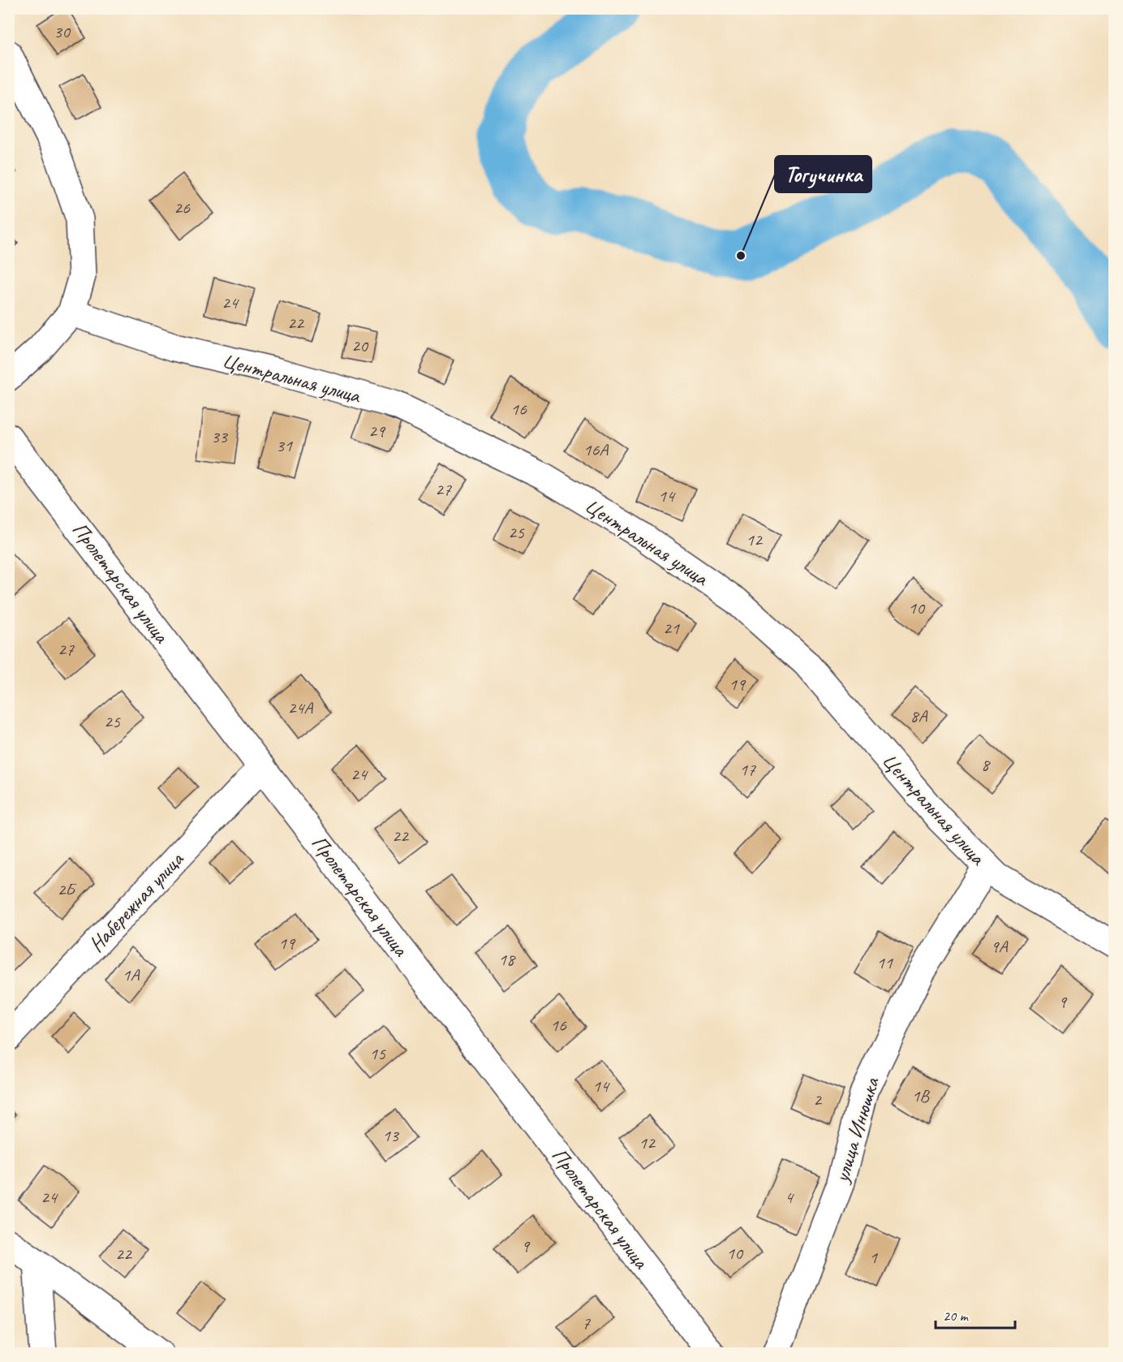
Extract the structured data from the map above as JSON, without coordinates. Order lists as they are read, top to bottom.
{
  "streets": {
    "street": [
      "Центральная улица",
      "Пролетарская улица",
      "Набережная улица",
      "улица Инюшка"
    ]
  },
  "crossings": [
    ["Центральная улица", "улица Инюшка"],
    ["Пролетарская улица", "Набережная улица"]
  ],
  "places": ["Тогучинка"],
  "house_numbers": [
    "30",
    "26",
    "24",
    "22",
    "20",
    "16",
    "29",
    "33",
    "31",
    "16А",
    "27",
    "14",
    "25",
    "12",
    "10",
    "21",
    "27",
    "19",
    "24А",
    "8А",
    "25",
    "8",
    "17",
    "24",
    "22",
    "2Б",
    "19",
    "9А",
    "18",
    "11",
    "1А",
    "9",
    "16",
    "15",
    "14",
    "1В",
    "2",
    "13",
    "12",
    "24",
    "4",
    "9",
    "10",
    "22",
    "1",
    "7"
  ],
  "scale_bar": "20 m"
}
